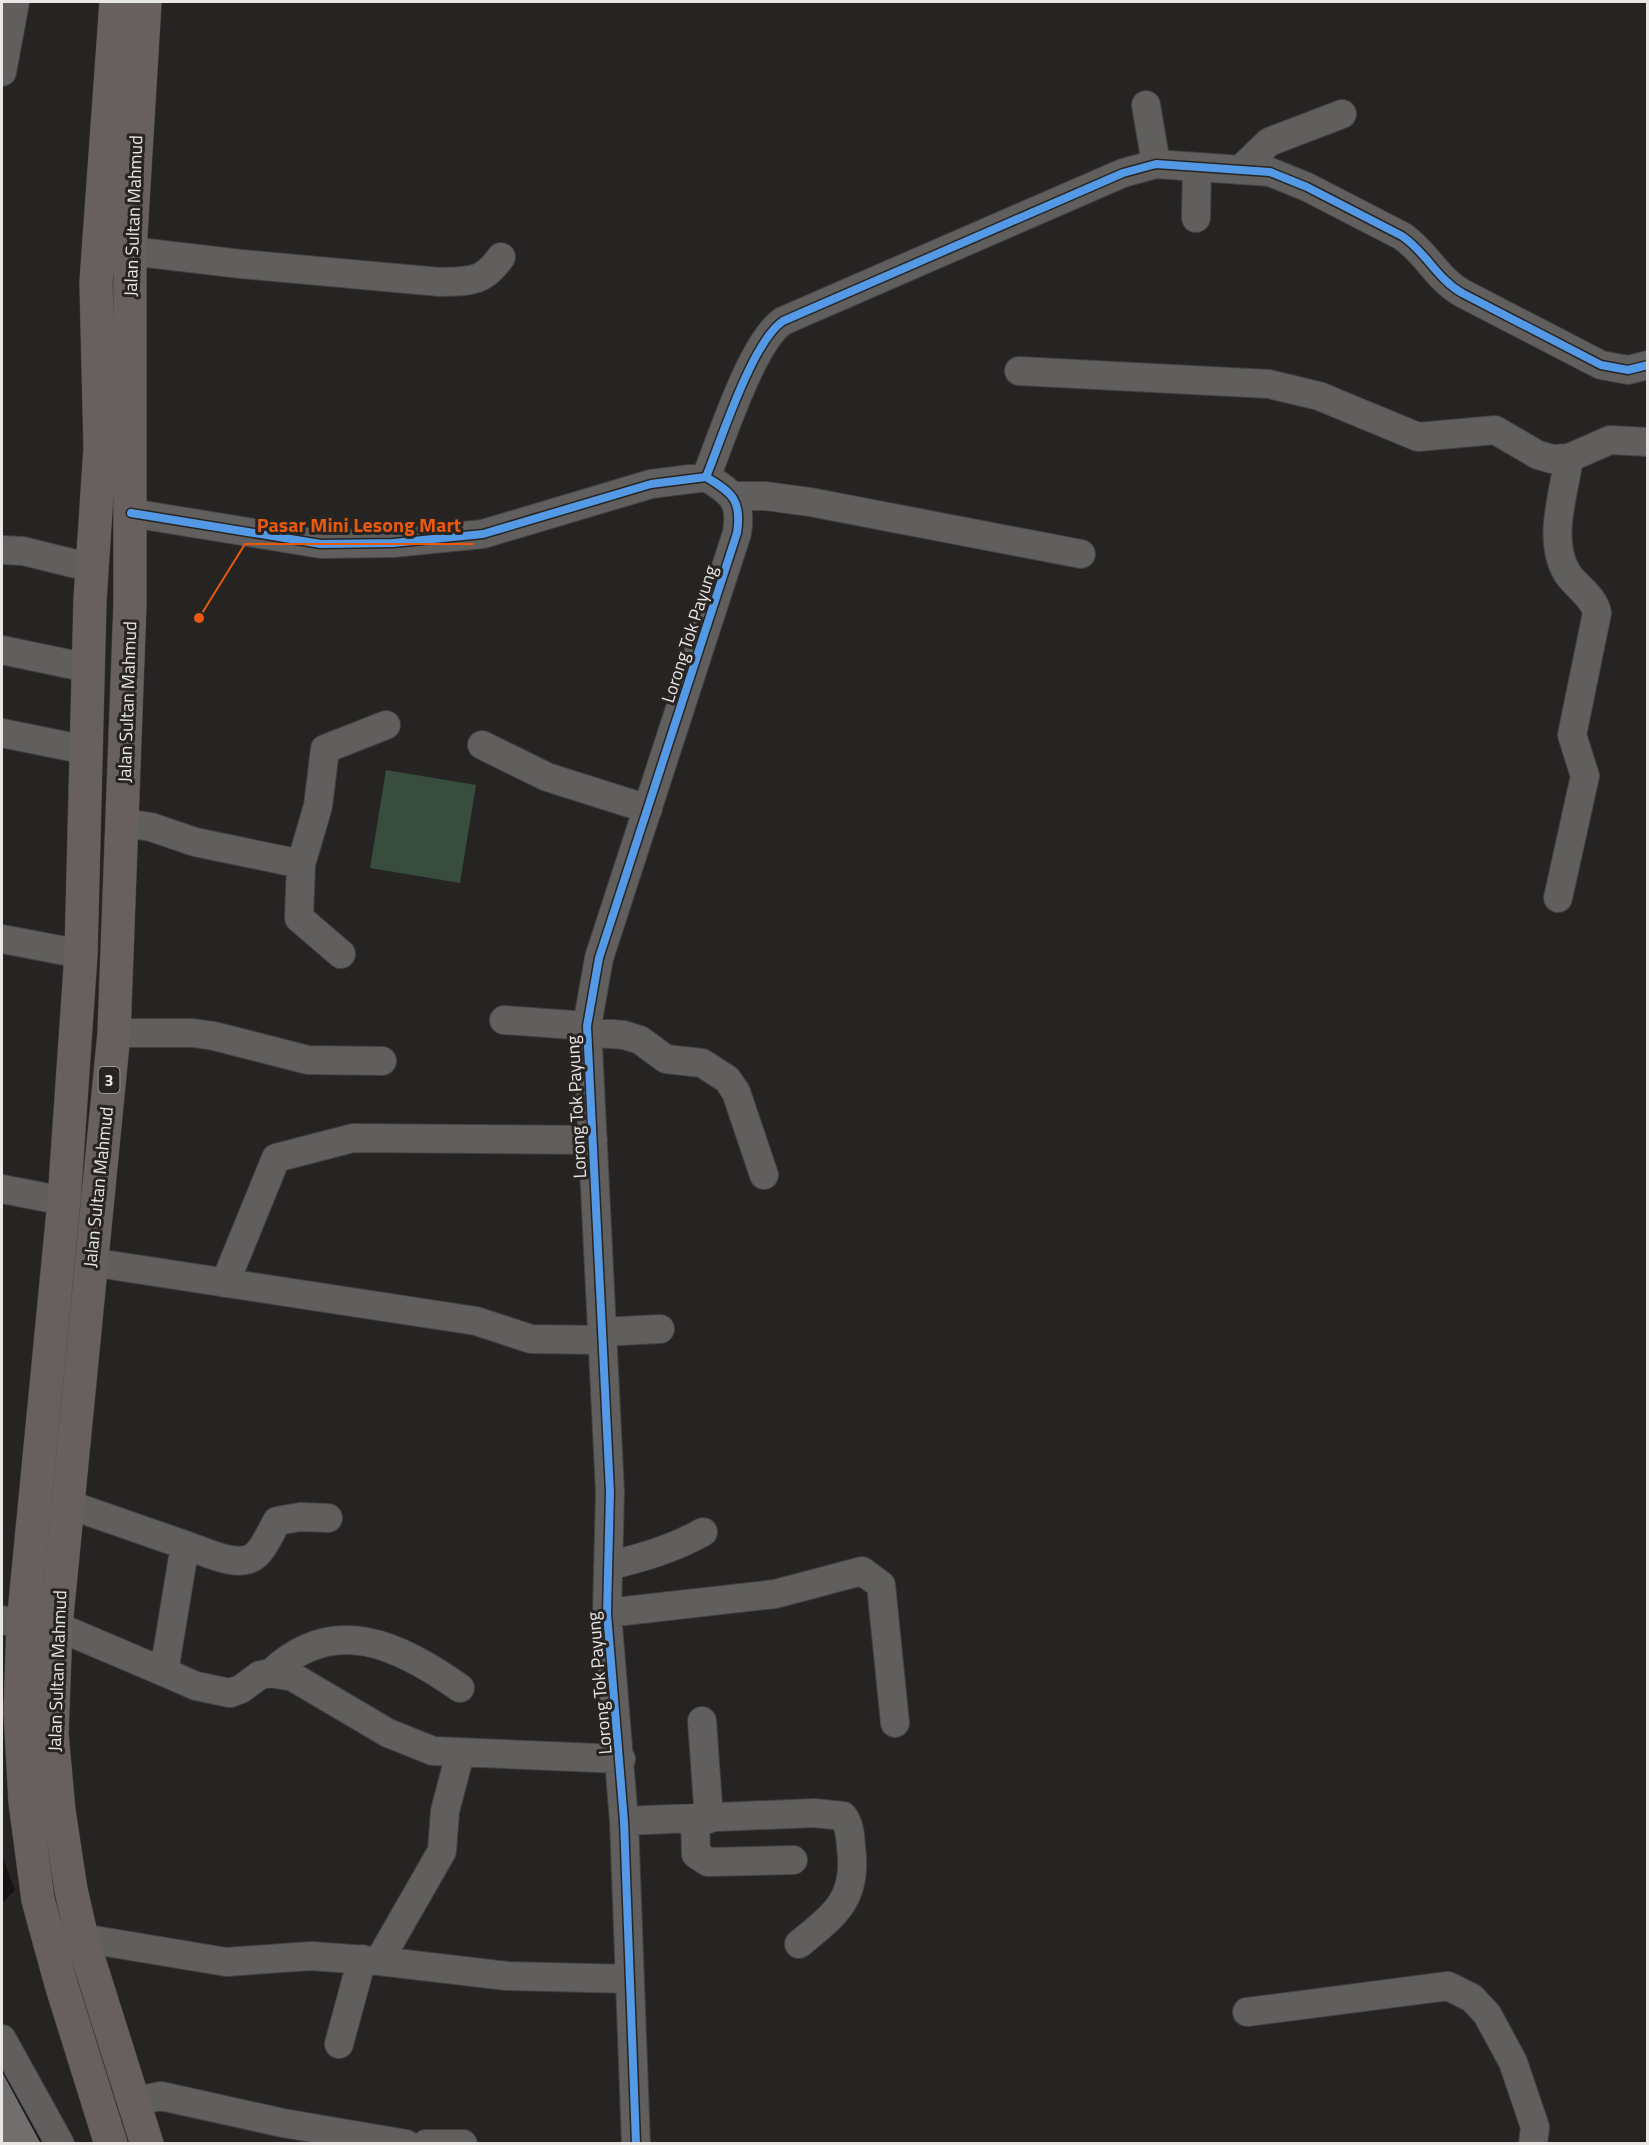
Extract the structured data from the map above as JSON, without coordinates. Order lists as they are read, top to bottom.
{
  "streets": {
    "highway": ["Jalan Sultan Mahmud", "3"],
    "street": ["Lorong Tok Payung"]
  },
  "places": ["Pasar Mini Lesong Mart"]
}
